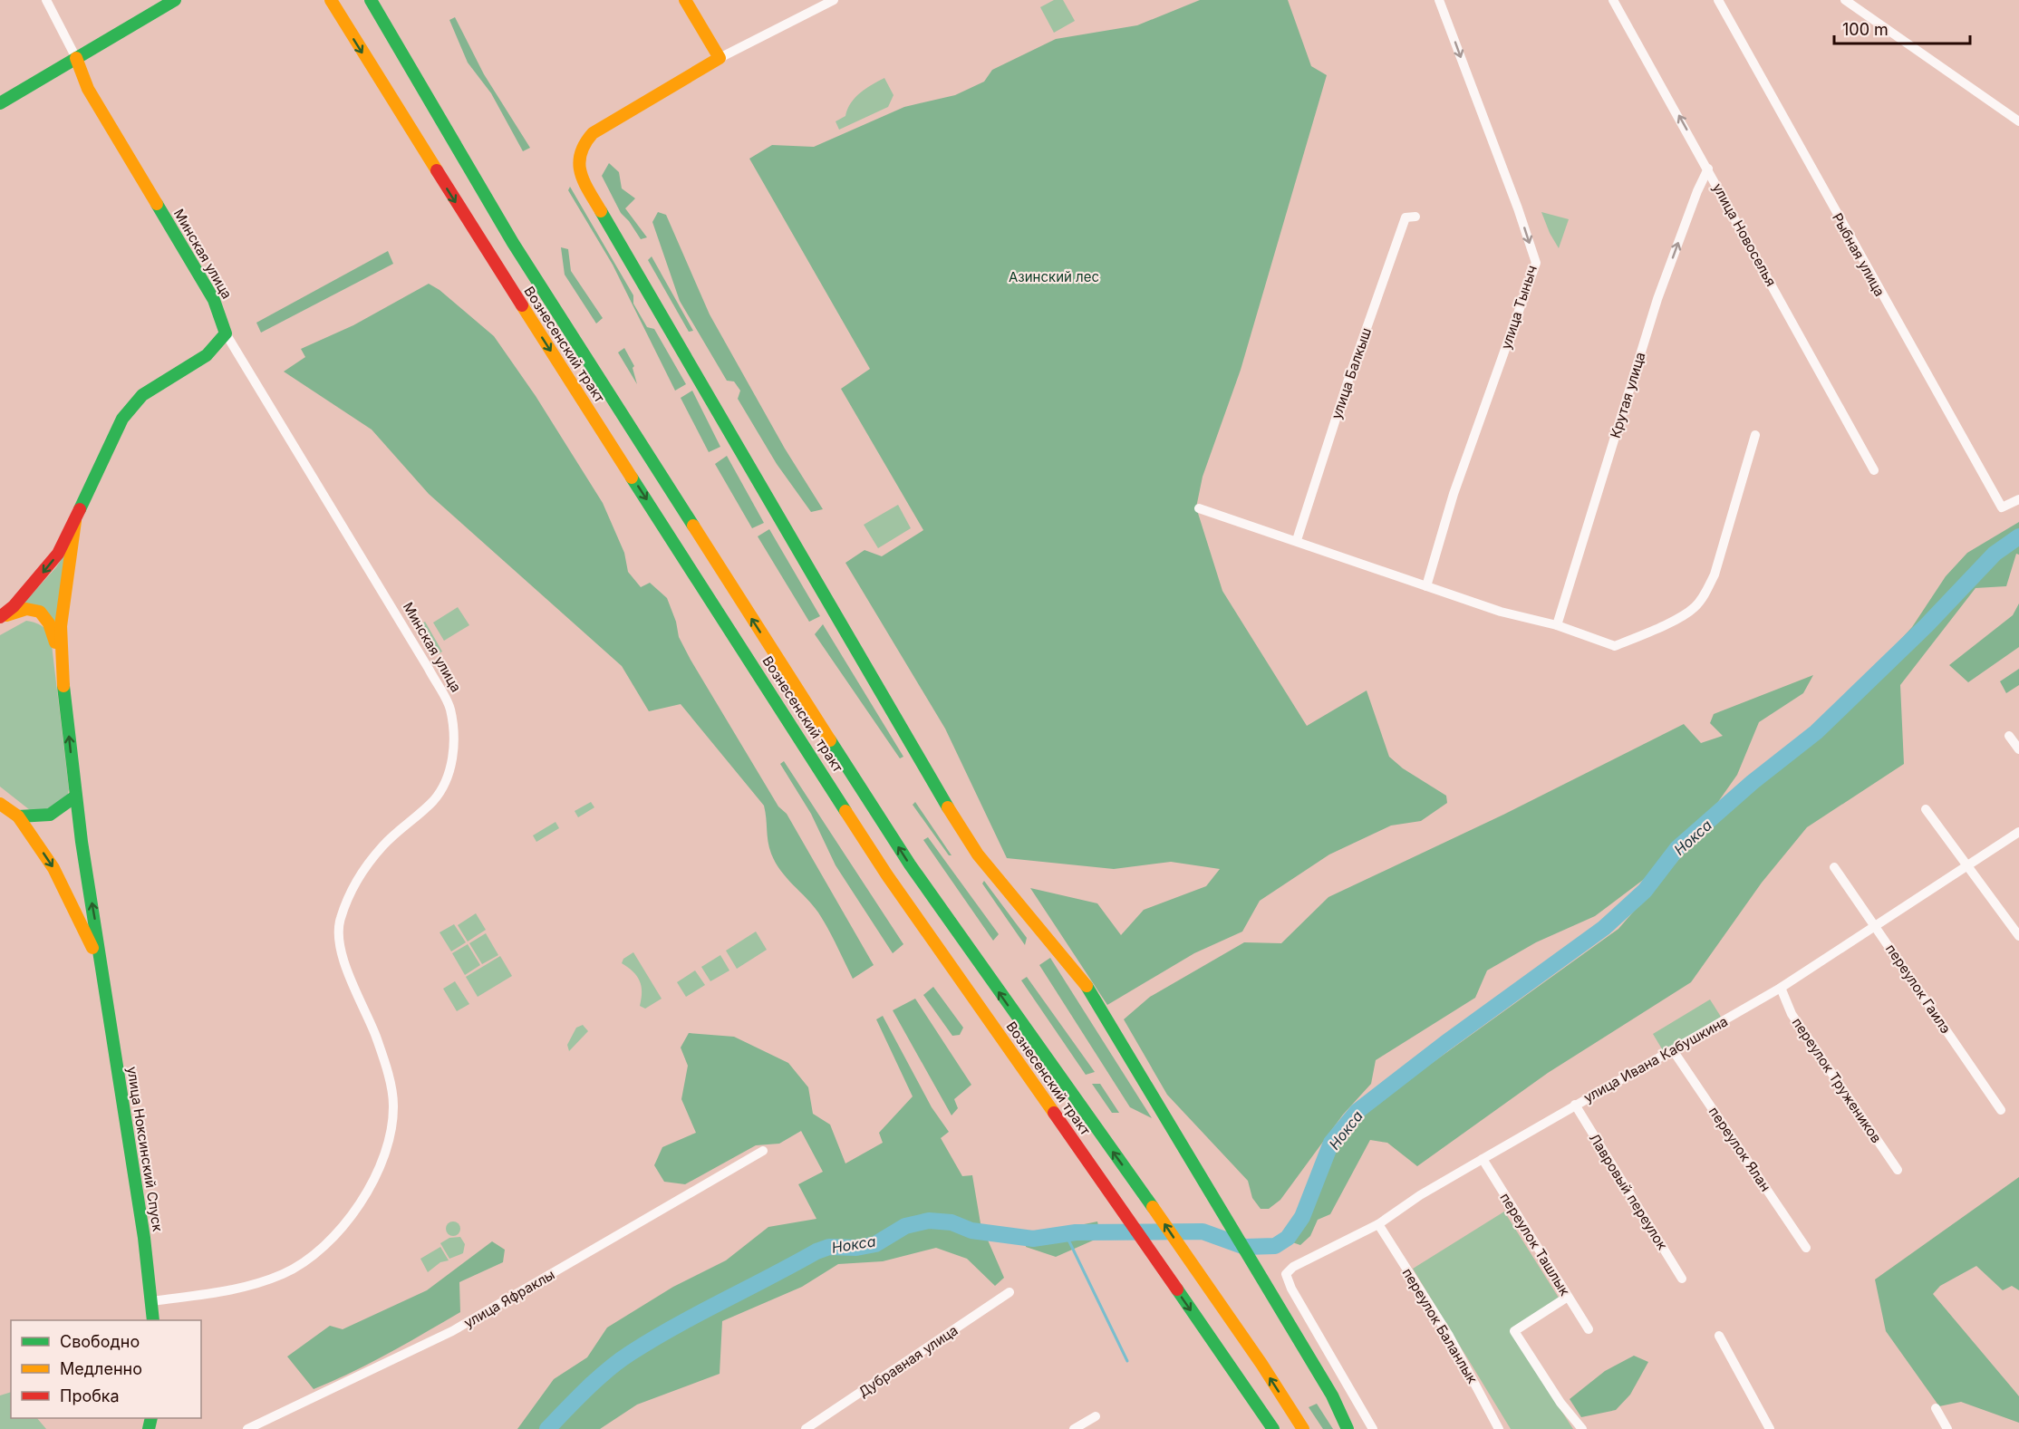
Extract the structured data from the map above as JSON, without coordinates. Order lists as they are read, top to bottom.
{
  "streets": {
    "street": [
      "улица Новоселья",
      "Минская улица",
      "Рыбная улица",
      "улица Тыныч",
      "Вознесенский тракт",
      "улица Балкыш",
      "Крутая улица",
      "переулок Гаилэ",
      "улица Ивана Кабушкина",
      "переулок Тружеников",
      "улица Ноксинский Спуск",
      "переулок Ялан",
      "Лавровый переулок",
      "переулок Ташлык",
      "улица Яфраклы",
      "переулок Баланлык",
      "Дубравная улица"
    ]
  },
  "crossings": [
    ["улица Новоселья", "Крутая улица"],
    ["Минская улица", "улица Ноксинский Спуск"],
    ["переулок Гаилэ", "улица Ивана Кабушкина"],
    ["улица Ивана Кабушкина", "переулок Тружеников"],
    ["улица Ивана Кабушкина", "переулок Ялан"],
    ["улица Ивана Кабушкина", "Лавровый переулок"],
    ["улица Ивана Кабушкина", "переулок Ташлык"],
    ["улица Ивана Кабушкина", "переулок Баланлык"]
  ],
  "one_way": ["улица Новоселья", "улица Тыныч", "Крутая улица"],
  "water": ["Нокса"],
  "parks": ["Азинский лес"],
  "legend": ["Свободно", "Медленно", "Пробка"],
  "scale_bar": "100 m"
}
